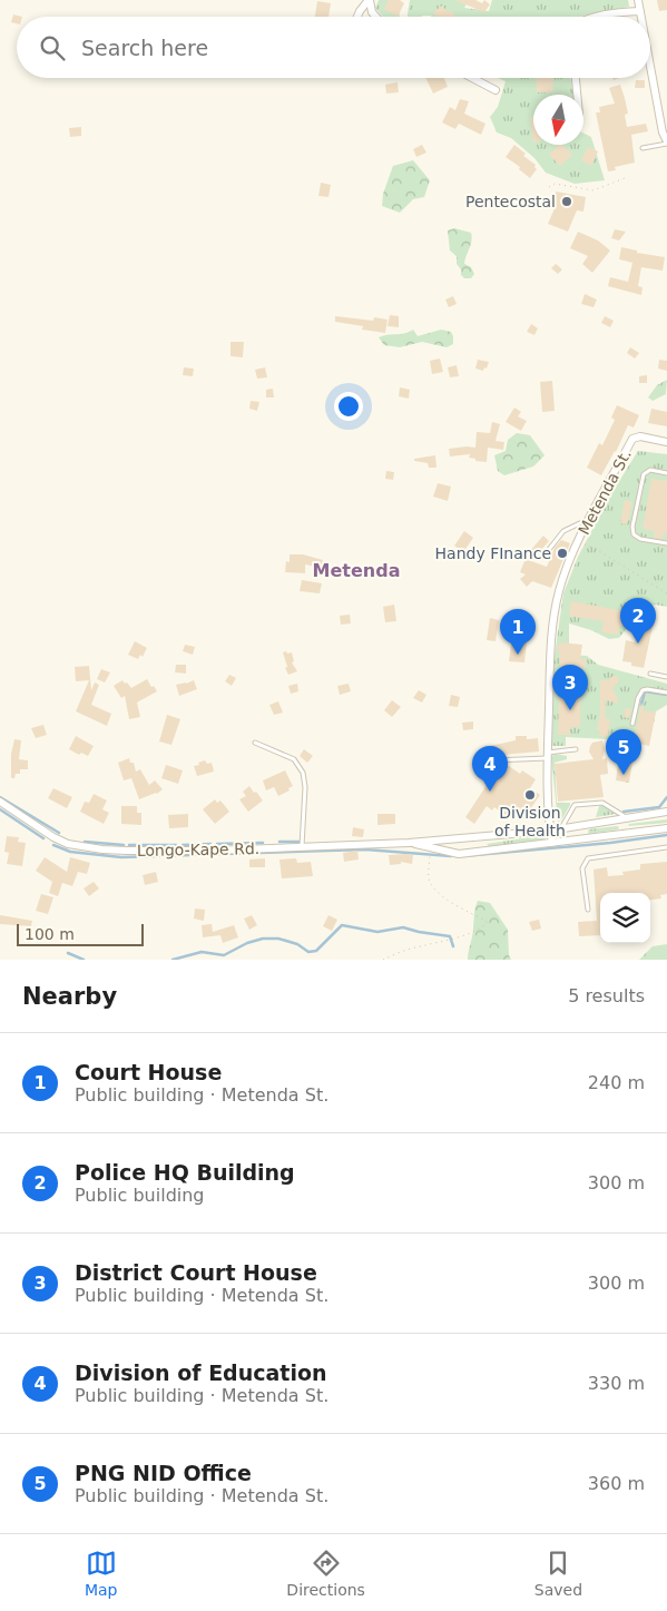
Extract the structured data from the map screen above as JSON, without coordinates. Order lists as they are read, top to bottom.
{
  "streets": {
    "street": ["Metenda St.", "Longo-Kape Rd."]
  },
  "districts": ["Metenda"],
  "places": ["Pentecostal", "Handy FInance", "Division of Health"],
  "scale_bar": "100 m",
  "north": "bottom",
  "page": {
    "search": "Search here",
    "pins": [
      "2",
      "1",
      "3",
      "5",
      "4"
    ],
    "scale": "100 m",
    "heading": ["Nearby", "5 results"],
    "list": [
      {
        "mark": "1",
        "name": "Court House",
        "note": "Public building · Metenda St.",
        "value": "240 m"
      },
      {
        "mark": "2",
        "name": "Police HQ Building",
        "note": "Public building",
        "value": "300 m"
      },
      {
        "mark": "3",
        "name": "District Court House",
        "note": "Public building · Metenda St.",
        "value": "300 m"
      },
      {
        "mark": "4",
        "name": "Division of Education",
        "note": "Public building · Metenda St.",
        "value": "330 m"
      },
      {
        "mark": "5",
        "name": "PNG NID Office",
        "note": "Public building · Metenda St.",
        "value": "360 m"
      }
    ],
    "nav": ["Map", "Directions", "Saved"]
  }
}
